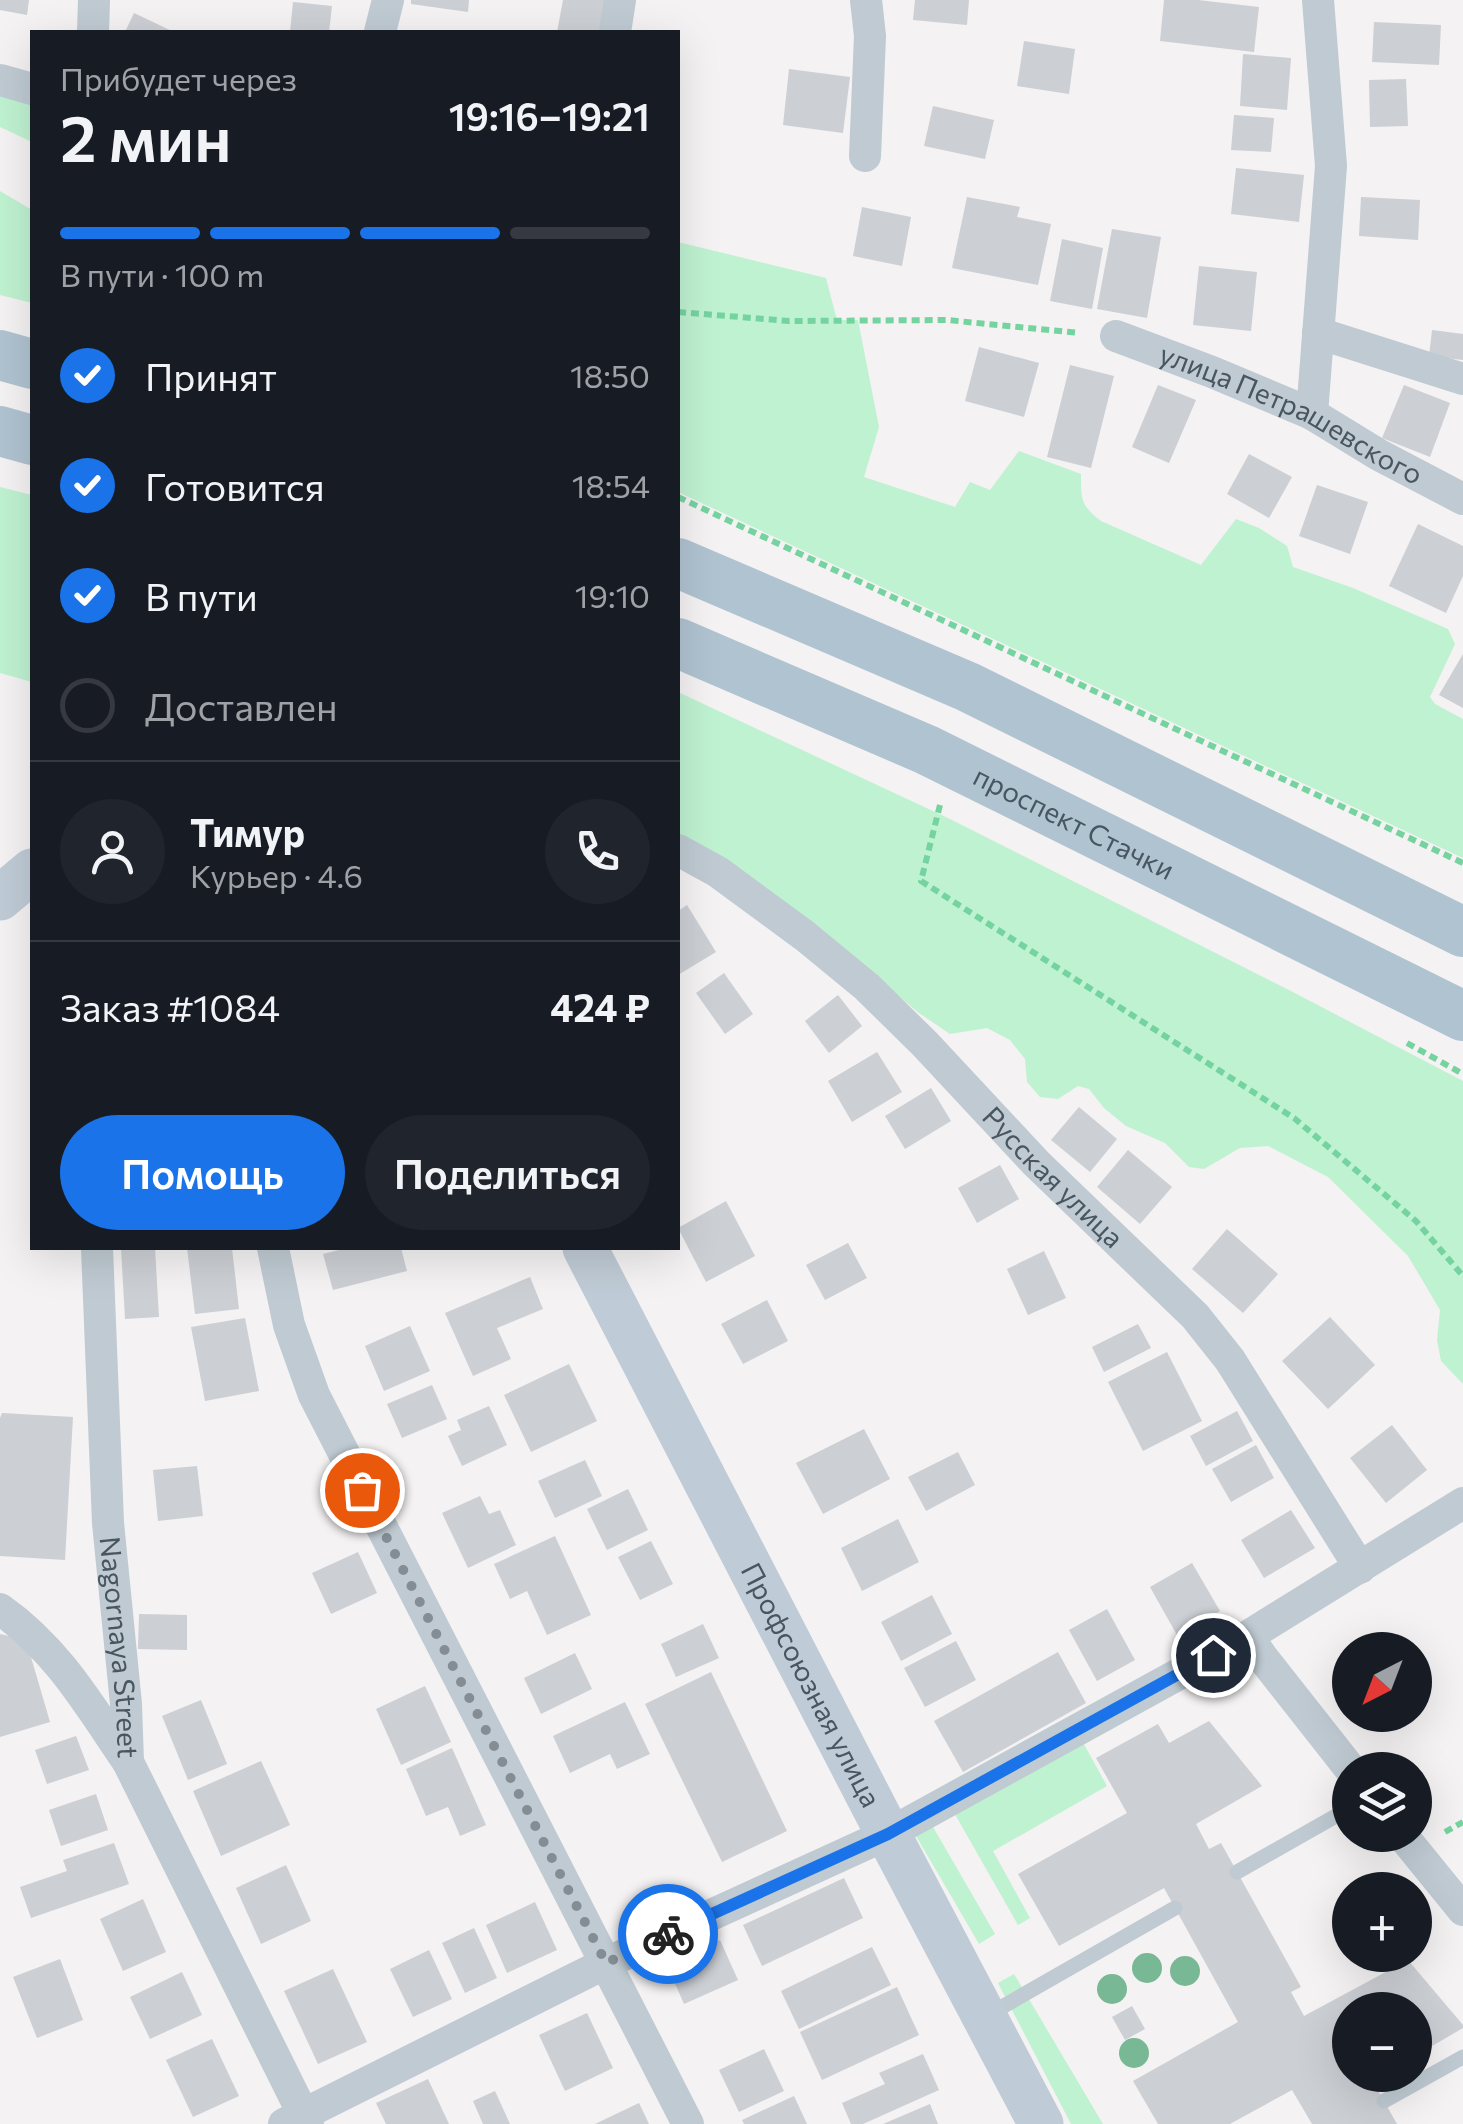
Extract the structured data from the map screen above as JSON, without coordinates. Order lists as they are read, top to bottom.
{
  "streets": {
    "main road": ["проспект Стачки", "Профсоюзная улица"],
    "street": ["улица Петрашевского", "Русская улица", "Nagornaya Street"]
  },
  "north": "bottom left",
  "page": {
    "heading": ["2 мин", "Прибудет через", "19:16–19:21"],
    "panel": [
      "Тимур",
      "Курьер · 4.6",
      "Заказ #1084",
      "424 ₽"
    ],
    "bar": "В пути · 100 m",
    "list": [
      ["Принят", "18:50"],
      ["Готовится", "18:54"],
      ["В пути", "19:10"],
      "Доставлен"
    ],
    "buttons": ["Помощь", "Поделиться"],
    "map_buttons": ["+", "−"]
  }
}
